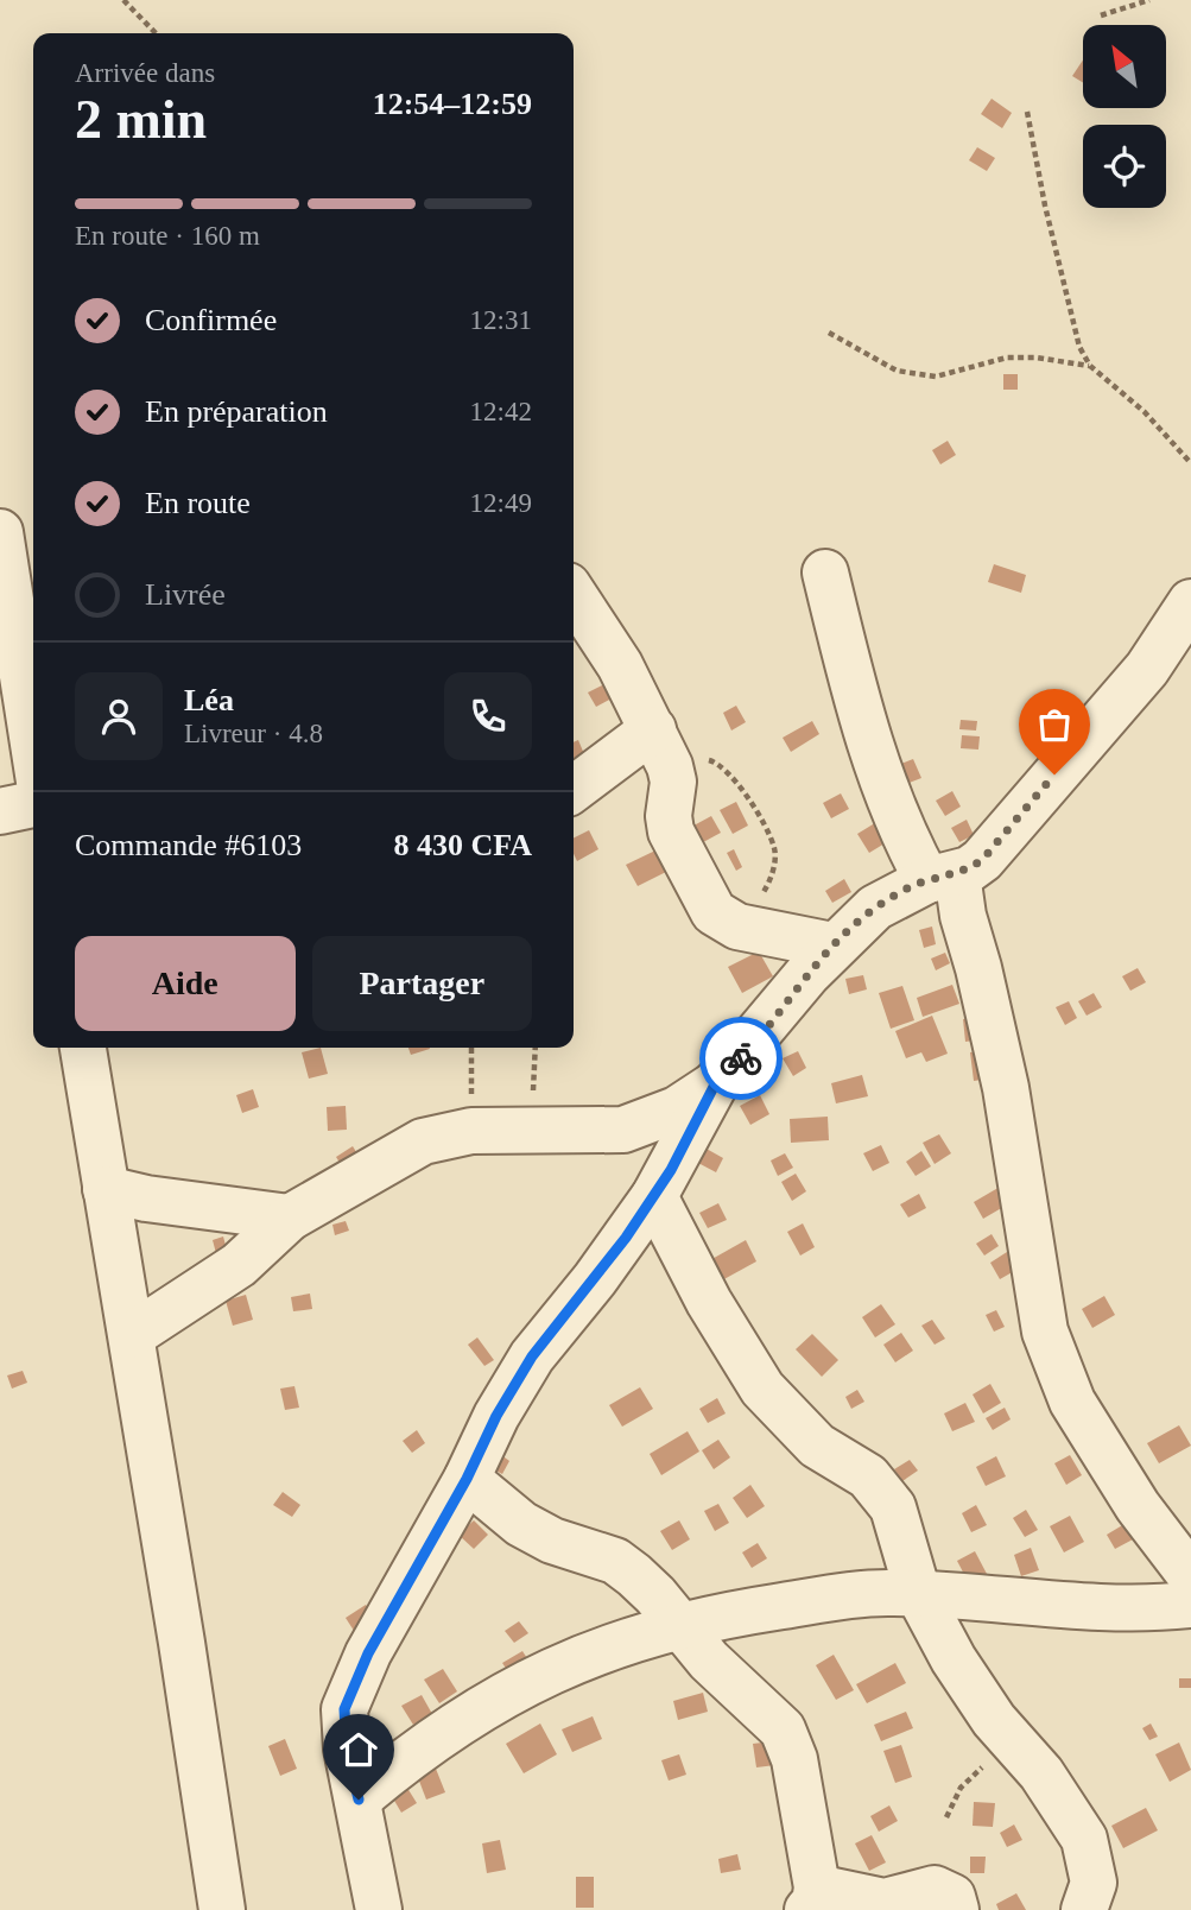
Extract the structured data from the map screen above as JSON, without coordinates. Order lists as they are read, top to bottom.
{
  "north": "top left",
  "page": {
    "heading": ["2 min", "Arrivée dans", "12:54–12:59"],
    "panel": [
      "Léa",
      "Livreur · 4.8",
      "Commande #6103",
      "8 430 CFA"
    ],
    "bar": "En route · 160 m",
    "list": [
      ["Confirmée", "12:31"],
      ["En préparation", "12:42"],
      ["En route", "12:49"],
      "Livrée"
    ],
    "buttons": ["Aide", "Partager"]
  }
}
